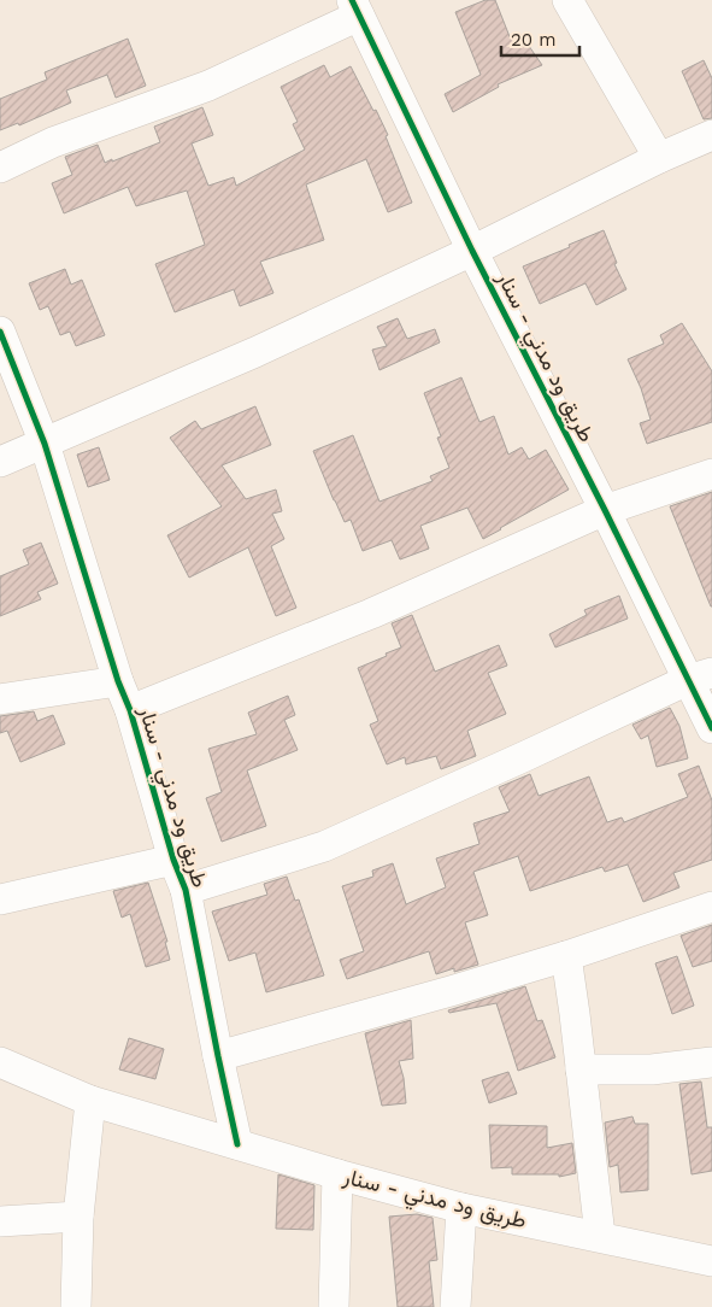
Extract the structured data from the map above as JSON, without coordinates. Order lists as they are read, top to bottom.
{
  "streets": {
    "street": ["طريق ود مدني - سنار"]
  },
  "scale_bar": "20 m"
}
